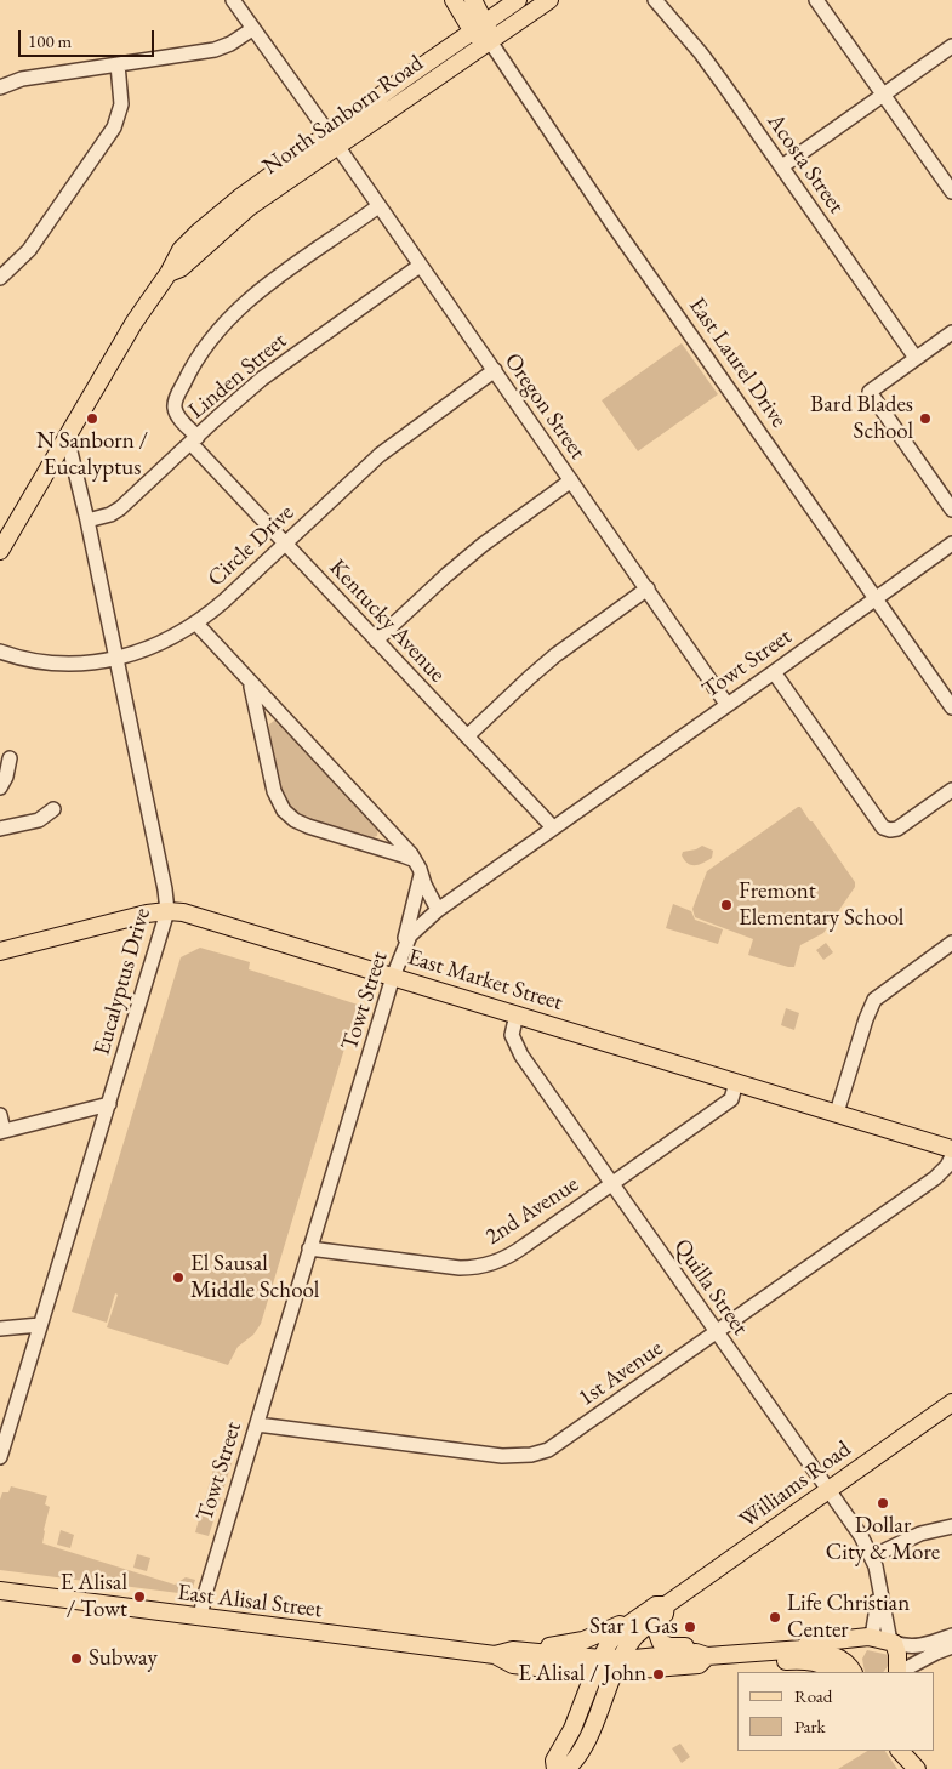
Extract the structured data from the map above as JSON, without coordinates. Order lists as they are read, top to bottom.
{
  "streets": {
    "main road": [
      "North Sanborn Road",
      "East Laurel Drive",
      "East Market Street",
      "Williams Road",
      "East Alisal Street"
    ],
    "street": [
      "Acosta Street",
      "Linden Street",
      "Oregon Street",
      "Circle Drive",
      "Kentucky Avenue",
      "Towt Street",
      "Eucalyptus Drive",
      "2nd Avenue",
      "Quilla Street",
      "1st Avenue"
    ]
  },
  "crossings": [
    ["North Sanborn Road", "East Laurel Drive"],
    ["North Sanborn Road", "Oregon Street"],
    ["North Sanborn Road", "Eucalyptus Drive"],
    ["East Laurel Drive", "Towt Street"],
    ["Linden Street", "Oregon Street"],
    ["Linden Street", "Kentucky Avenue"],
    ["Linden Street", "Eucalyptus Drive"],
    ["Oregon Street", "Circle Drive"],
    ["Oregon Street", "Kentucky Avenue"],
    ["Oregon Street", "Towt Street"],
    ["Circle Drive", "Kentucky Avenue"],
    ["Circle Drive", "Eucalyptus Drive"],
    ["Kentucky Avenue", "Towt Street"],
    ["Towt Street", "East Market Street"],
    ["Towt Street", "2nd Avenue"],
    ["Towt Street", "1st Avenue"],
    ["Towt Street", "East Alisal Street"],
    ["East Market Street", "Eucalyptus Drive"],
    ["East Market Street", "2nd Avenue"],
    ["East Market Street", "Quilla Street"],
    ["2nd Avenue", "Quilla Street"],
    ["Quilla Street", "1st Avenue"],
    ["Quilla Street", "Williams Road"],
    ["Quilla Street", "East Alisal Street"],
    ["Williams Road", "East Alisal Street"]
  ],
  "places": [
    "N Sanborn / Eucalyptus",
    "Bard Blades School",
    "Fremont Elementary School",
    "El Sausal Middle School",
    "Dollar City & More",
    "E Alisal / Towt",
    "Life Christian Center",
    "Star 1 Gas",
    "Subway",
    "E Alisal / John"
  ],
  "legend": ["Road", "Park"],
  "scale_bar": "100 m"
}
